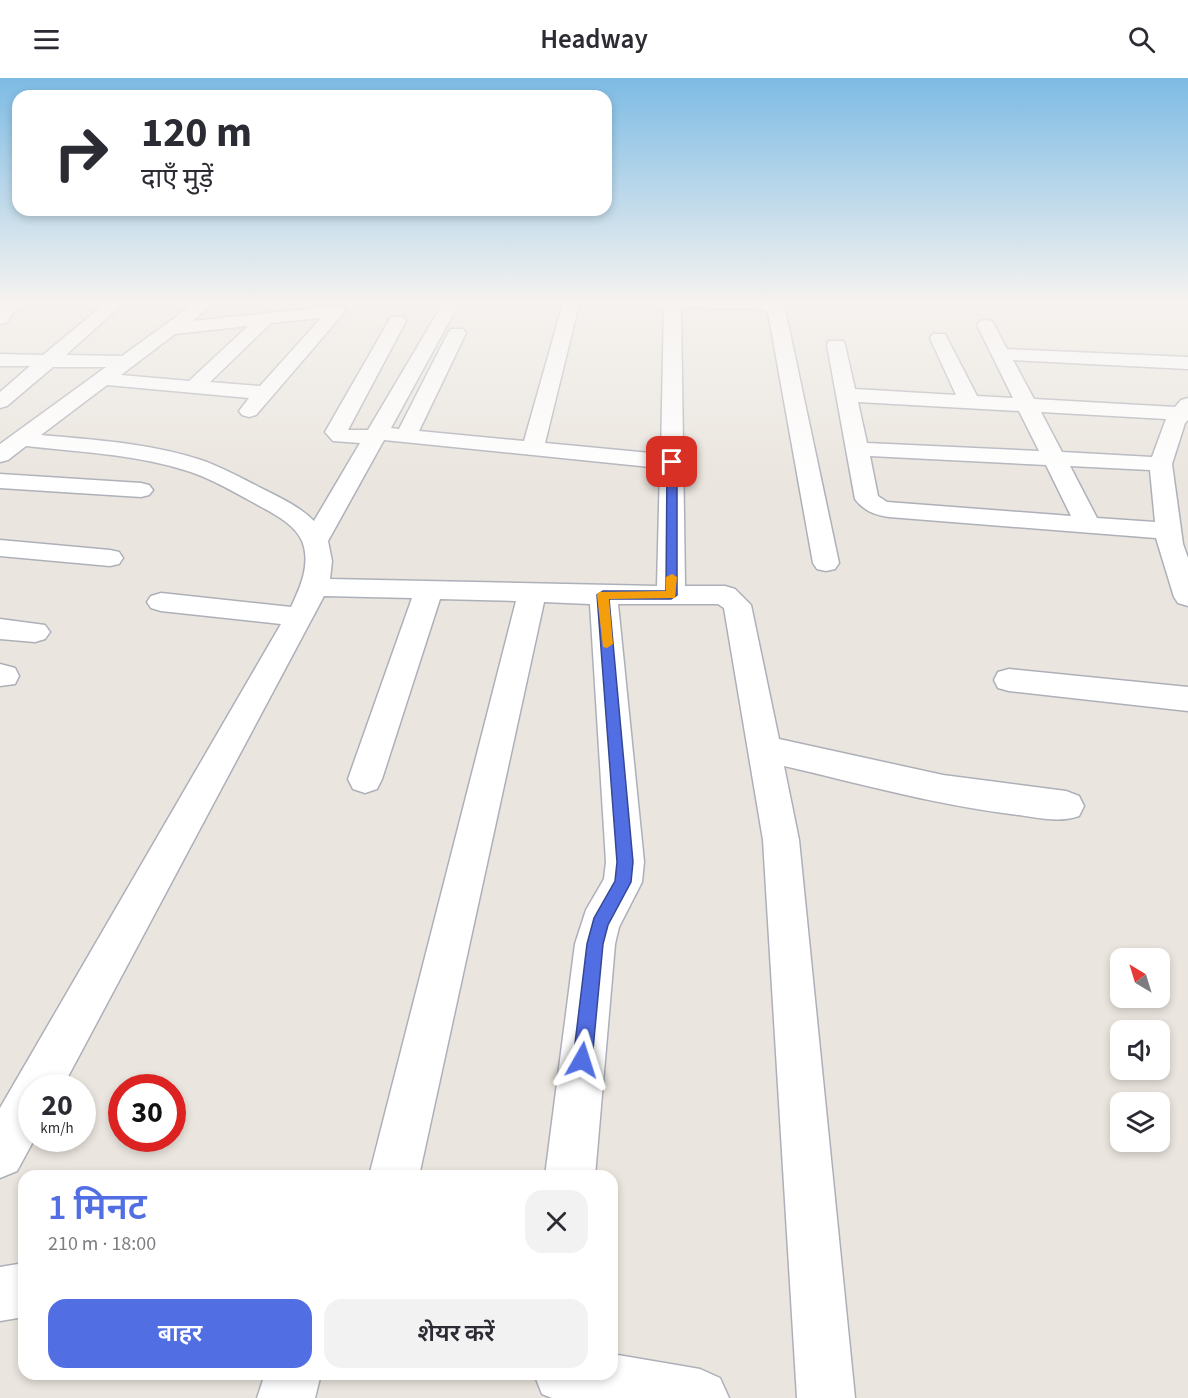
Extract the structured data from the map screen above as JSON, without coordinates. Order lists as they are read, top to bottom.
{
  "north": "top left",
  "page": {
    "header": "Headway",
    "turn": ["120 m", "दाएँ मुड़ें"],
    "speed": "20 km/h",
    "limit": "30",
    "heading": ["1 मिनट", "210 m · 18:00"],
    "buttons": ["बाहर", "शेयर करें"]
  }
}
